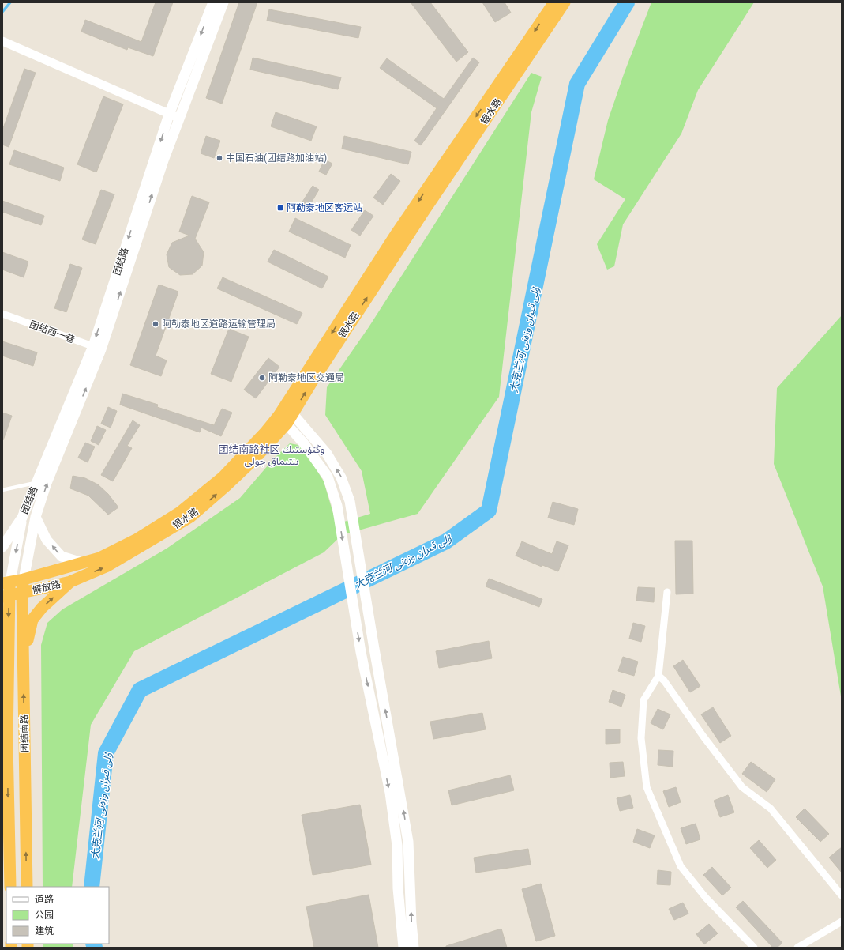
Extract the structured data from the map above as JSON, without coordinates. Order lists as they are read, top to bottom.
{
  "streets": {
    "highway": ["银水路", "解放路", "团结南路"],
    "main road": ["团结路"],
    "street": ["团结西一巷"]
  },
  "crossings": [
    ["银水路", "团结路"],
    ["银水路", "解放路"],
    ["银水路", "团结南路"],
    ["团结路", "团结西一巷"],
    ["团结路", "团结南路"],
    ["解放路", "团结南路"]
  ],
  "districts": ["团结南路社区 وڭتۇستىك ىنتىماق جولى"],
  "water": ["大克兰河 ۇلى قىران وزەنى"],
  "places": {
    "other": ["中国石油(团结路加油站)", "阿勒泰地区道路运输管理局", "阿勒泰地区交通局"],
    "transit": ["阿勒泰地区客运站"]
  },
  "legend": ["道路", "公园", "建筑"]
}
